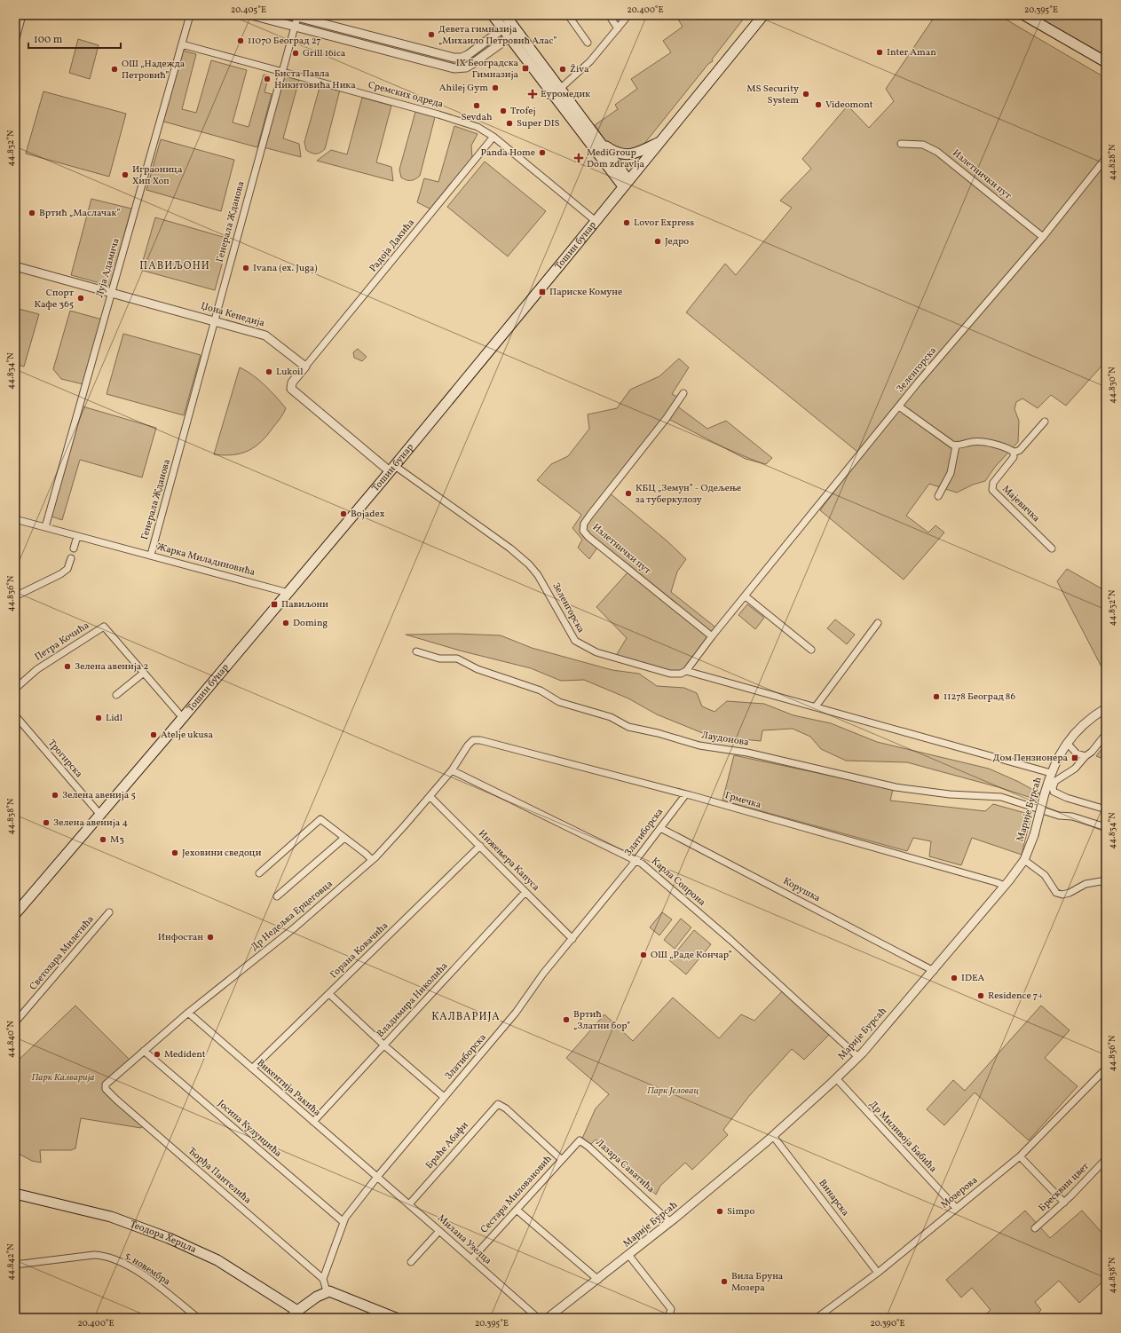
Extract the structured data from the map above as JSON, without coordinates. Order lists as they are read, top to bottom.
{
  "streets": {
    "main road": ["Тошин бунар", "Теодора Херцла"],
    "street": [
      "Сремских одреда",
      "Излетнички пут",
      "Генерала Жданова",
      "Радоја Дакића",
      "Луја Адамича",
      "Џона Кенедија",
      "Зеленгорска",
      "Мајевичка",
      "Жарка Миладиновића",
      "Петра Кочића",
      "Лаудонова",
      "Трогирска",
      "Грмечка",
      "Марије Бурсаћ",
      "Златиборска",
      "Инжењера Капуса",
      "Карла Сопрона",
      "Корушка",
      "Др Недељка Ерцеговца",
      "Горана Ковачића",
      "Светозара Милетића",
      "Владимира Николића",
      "Викентија Ракића",
      "Јосипа Кулунџића",
      "Др Миливоја Бабића",
      "Браће Абафи",
      "Лазара Саватића",
      "Ђорђа Пантелића",
      "Бресквин цвет",
      "Мозерова",
      "Сестара Миловановић",
      "Винарска",
      "Милана Узелца",
      "5. новембра"
    ]
  },
  "crossings": [
    ["Сремских одреда", "Генерала Жданова"],
    ["Сремских одреда", "Радоја Дакића"],
    ["Сремских одреда", "Тошин бунар"],
    ["Сремских одреда", "Луја Адамича"],
    ["Излетнички пут", "Зеленгорска"],
    ["Генерала Жданова", "Џона Кенедија"],
    ["Генерала Жданова", "Жарка Миладиновића"],
    ["Радоја Дакића", "Џона Кенедија"],
    ["Тошин бунар", "Зеленгорска"],
    ["Тошин бунар", "Жарка Миладиновића"],
    ["Тошин бунар", "Трогирска"],
    ["Луја Адамича", "Џона Кенедија"],
    ["Луја Адамича", "Жарка Миладиновића"],
    ["Грмечка", "Марије Бурсаћ"],
    ["Грмечка", "Златиборска"],
    ["Грмечка", "Др Недељка Ерцеговца"],
    ["Марије Бурсаћ", "Карла Сопрона"],
    ["Марије Бурсаћ", "Корушка"],
    ["Марије Бурсаћ", "Др Миливоја Бабића"],
    ["Марије Бурсаћ", "Лазара Саватића"],
    ["Марије Бурсаћ", "Винарска"],
    ["Златиборска", "Инжењера Капуса"],
    ["Златиборска", "Карла Сопрона"],
    ["Златиборска", "Корушка"],
    ["Златиборска", "Викентија Ракића"],
    ["Златиборска", "Јосипа Кулунџића"],
    ["Златиборска", "Ђорђа Пантелића"],
    ["Златиборска", "Милана Узелца"],
    ["Инжењера Капуса", "Др Недељка Ерцеговца"],
    ["Инжењера Капуса", "Горана Ковачића"],
    ["Инжењера Капуса", "Владимира Николића"],
    ["Карла Сопрона", "Др Недељка Ерцеговца"],
    ["Др Недељка Ерцеговца", "Викентија Ракића"],
    ["Др Недељка Ерцеговца", "Јосипа Кулунџића"],
    ["Др Недељка Ерцеговца", "Ђорђа Пантелића"],
    ["Горана Ковачића", "Викентија Ракића"],
    ["Владимира Николића", "Викентија Ракића"],
    ["Викентија Ракића", "Милана Узелца"],
    ["Др Миливоја Бабића", "Мозерова"],
    ["Браће Абафи", "Лазара Саватића"],
    ["Браће Абафи", "Сестара Миловановић"],
    ["Браће Абафи", "Милана Узелца"],
    ["Лазара Саватића", "Сестара Миловановић"],
    ["Мозерова", "Винарска"],
    ["Сестара Миловановић", "Милана Узелца"]
  ],
  "districts": ["ПАВИЉОНИ", "КАЛВАРИЈА"],
  "parks": ["Парк Калварија", "Парк Јеловац"],
  "places": {
    "other": [
      "Девета гимназија „Михаило Петровић Алас”",
      "11070 Београд 27",
      "Inter Aman",
      "Grill 16ica",
      "ОШ „Надежда Петровић”",
      "Živa",
      "Биста Павла Никитовића Ника",
      "Ahilej Gym",
      "MS Security System",
      "Videomont",
      "Sevdah",
      "Trofej",
      "Super DIS",
      "Panda Home",
      "Играоница Хип Хоп",
      "Вртић „Маслачак”",
      "Lovor Express",
      "Једро",
      "Ivana (ex. Juga)",
      "Спорт Кафе 365",
      "Lukoil",
      "КБЦ „Земун” - Одељење за туберкулозу",
      "Bojadex",
      "Doming",
      "Зелена авенија 2",
      "11278 Београд 86",
      "Lidl",
      "Atelje ukusa",
      "Зелена авенија 5",
      "Зелена авенија 4",
      "М3",
      "Јеховини сведоци",
      "Инфостан",
      "ОШ „Раде Кончар”",
      "IDEA",
      "Residence 7+",
      "Вртић „Златни бор”",
      "Medident",
      "Simpo",
      "Вила Бруна Мозера"
    ],
    "transit": [
      "IX Београдска Гимназија",
      "Париске Комуне",
      "Павиљони",
      "Дом Пензионера"
    ],
    "health": ["Еуромедик", "MediGroup Dom zdravlja"]
  },
  "scale_bar": "100 m",
  "coordinates": [
    "20.405°E",
    "20.400°E",
    "20.395°E",
    "44.832°N",
    "44.828°N",
    "44.834°N",
    "44.830°N",
    "44.836°N",
    "44.838°N",
    "44.840°N",
    "44.842°N",
    "20.390°E"
  ]
}
